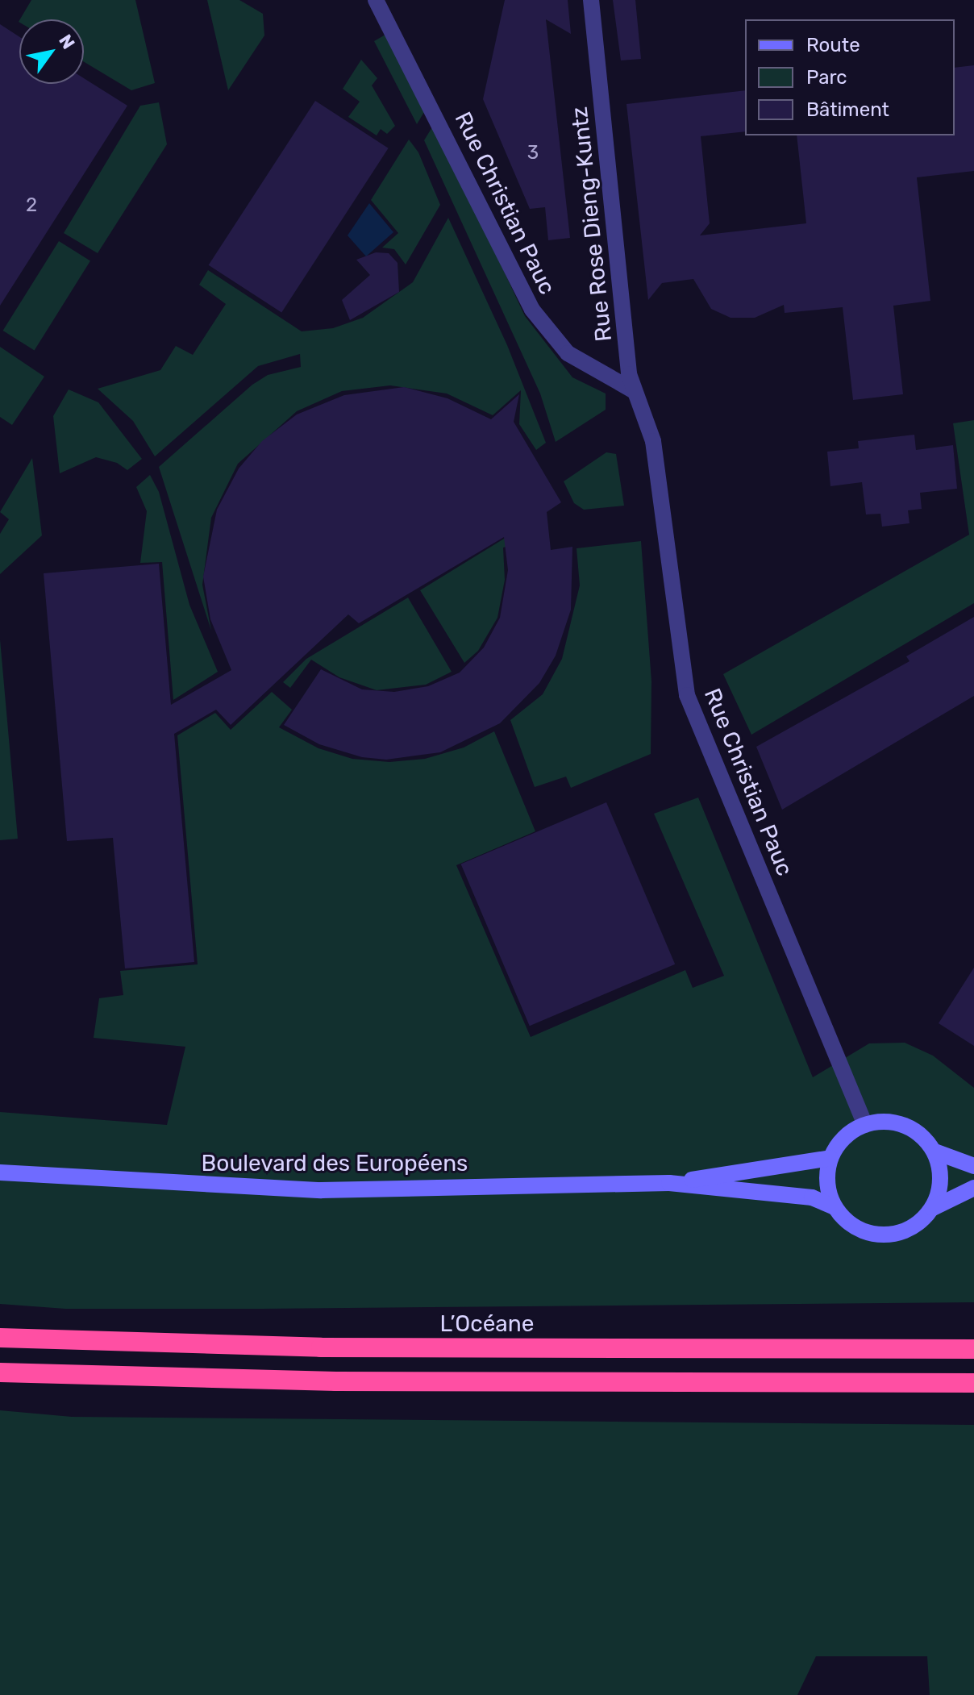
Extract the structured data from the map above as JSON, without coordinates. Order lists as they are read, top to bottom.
{
  "streets": {
    "highway": ["L’Océane"],
    "street": ["Rue Christian Pauc", "Rue Rose Dieng-Kuntz", "Boulevard des Européens"]
  },
  "crossings": [
    ["Rue Christian Pauc", "Rue Rose Dieng-Kuntz"],
    ["Rue Christian Pauc", "Boulevard des Européens"]
  ],
  "house_numbers": ["3", "2"],
  "legend": ["Route", "Parc", "Bâtiment"],
  "north": "top right"
}
